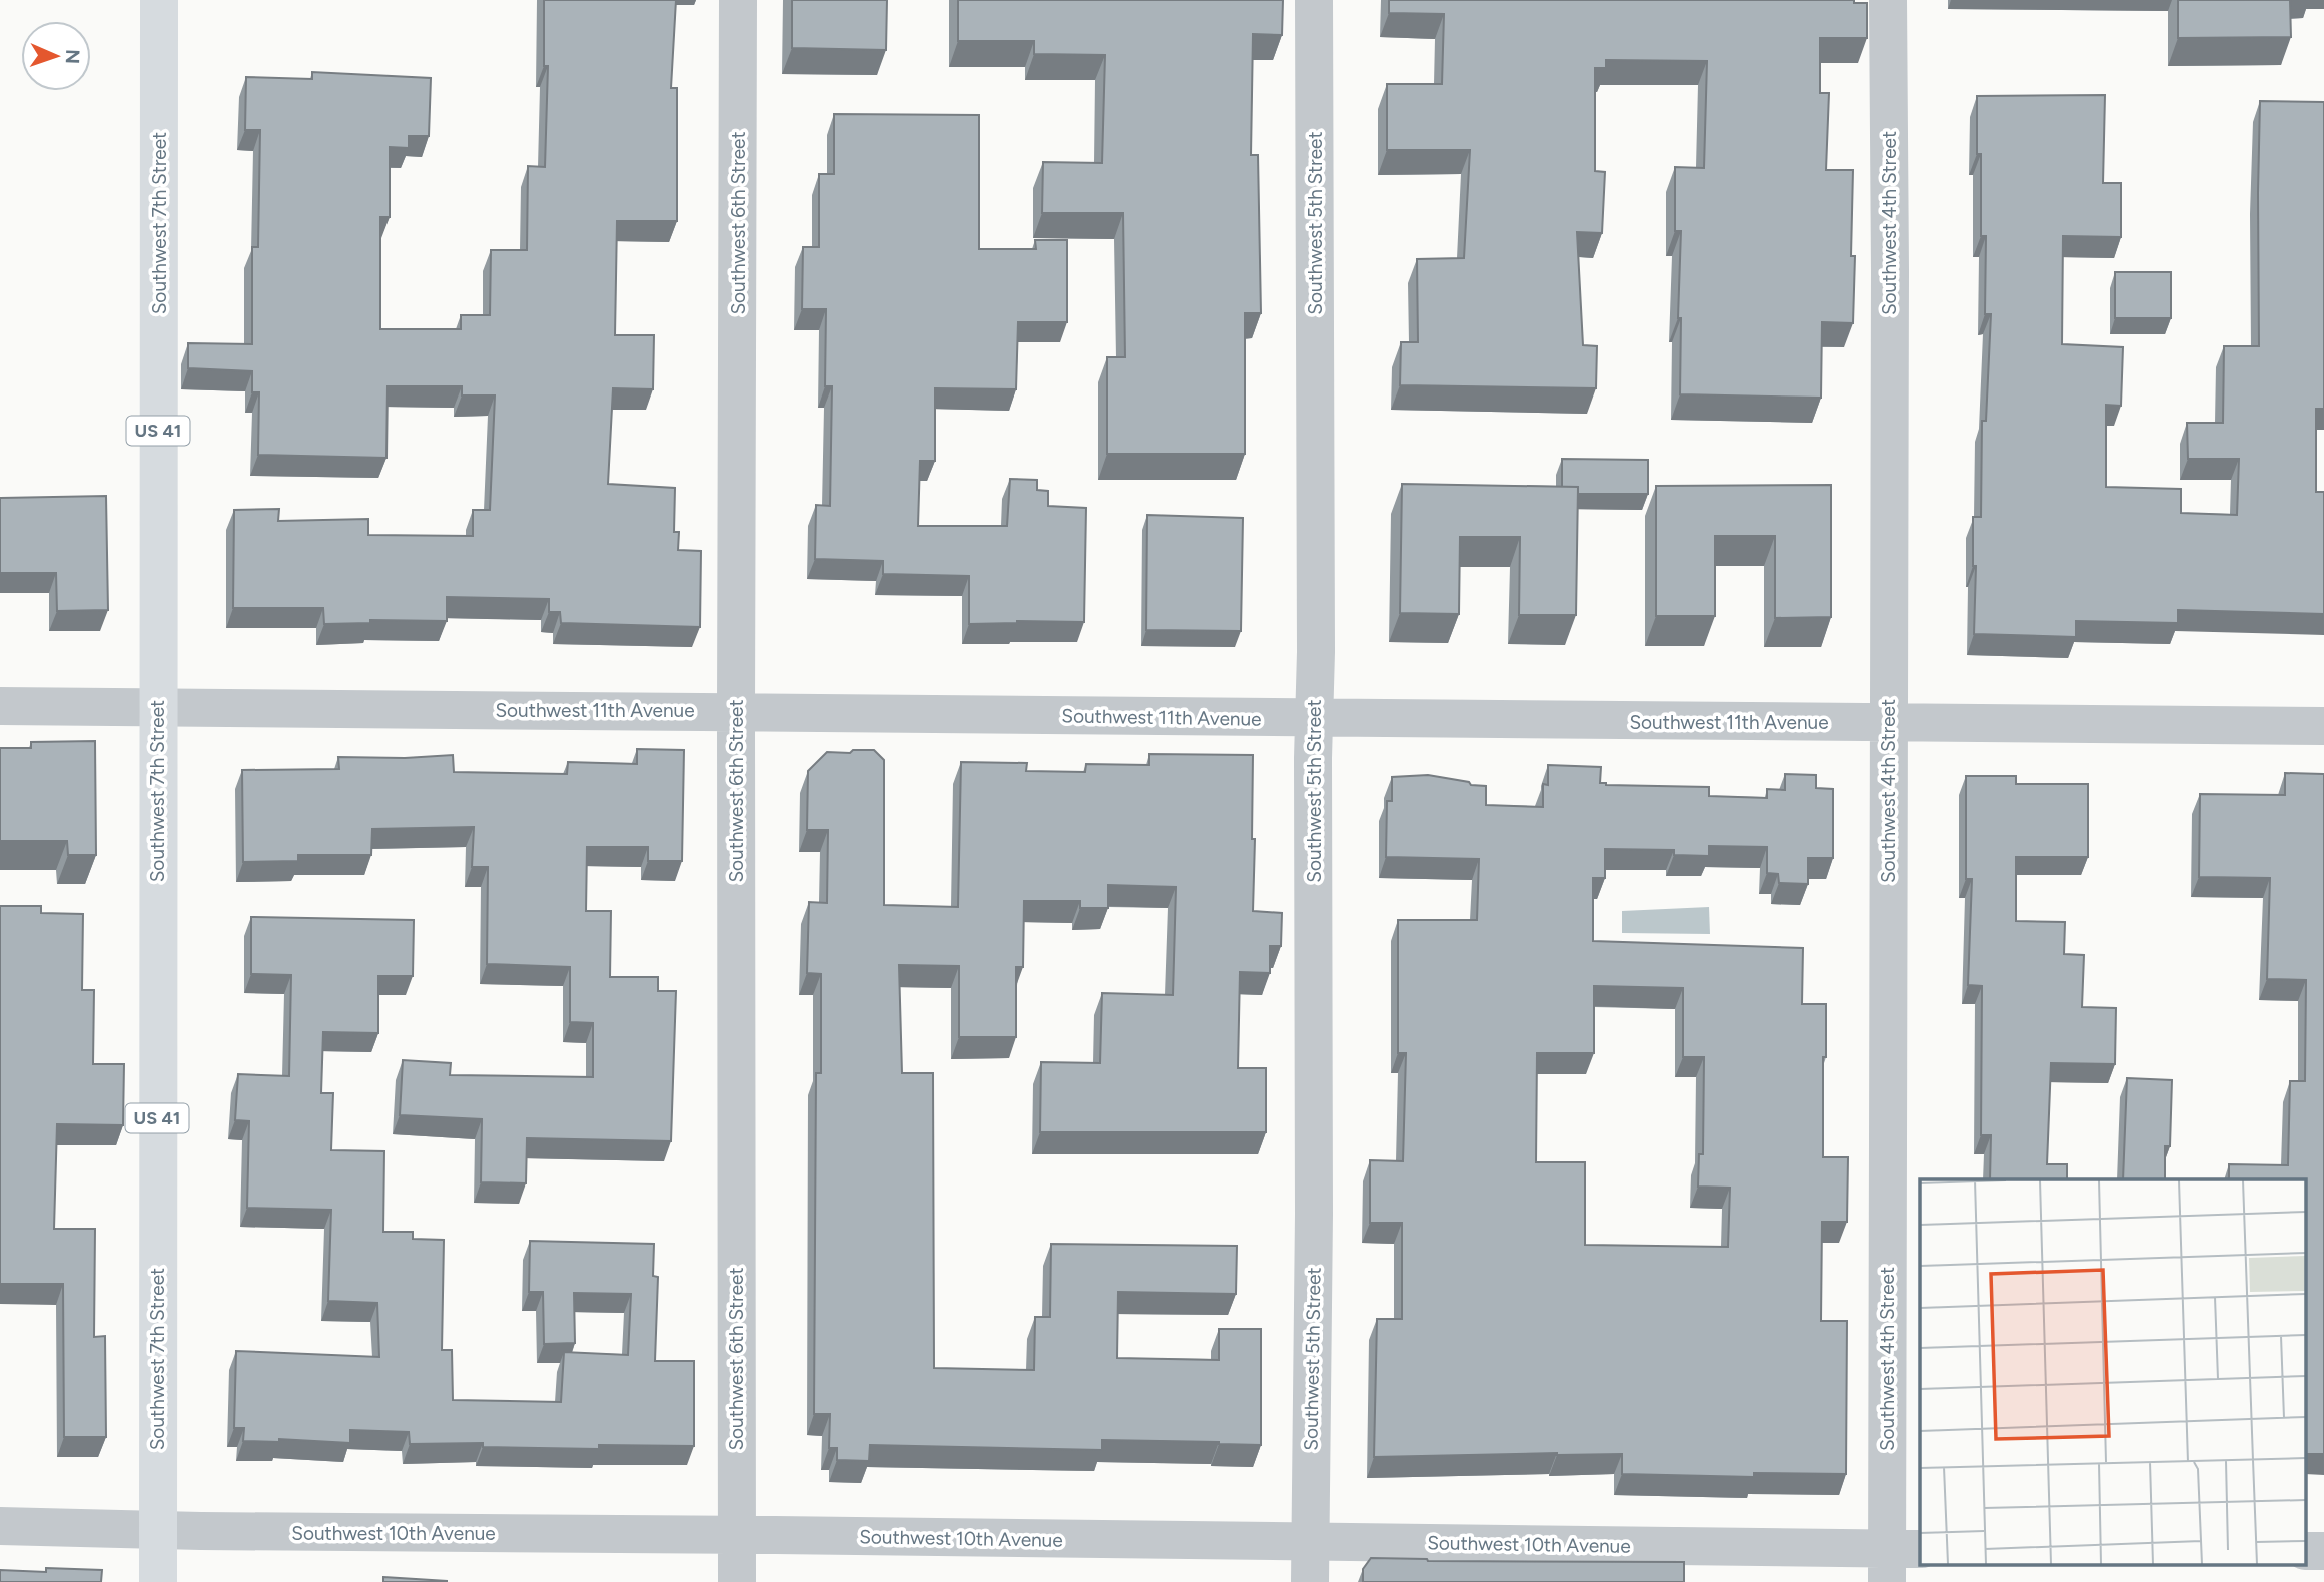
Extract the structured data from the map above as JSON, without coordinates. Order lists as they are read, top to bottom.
{
  "streets": {
    "main road": ["Southwest 7th Street", "US 41"],
    "street": [
      "Southwest 6th Street",
      "Southwest 5th Street",
      "Southwest 4th Street",
      "Southwest 11th Avenue",
      "Southwest 10th Avenue"
    ]
  },
  "crossings": [
    ["Southwest 7th Street", "Southwest 11th Avenue"],
    ["Southwest 7th Street", "Southwest 10th Avenue"],
    ["Southwest 6th Street", "Southwest 11th Avenue"],
    ["Southwest 6th Street", "Southwest 10th Avenue"],
    ["Southwest 5th Street", "Southwest 11th Avenue"],
    ["Southwest 5th Street", "Southwest 10th Avenue"],
    ["Southwest 4th Street", "Southwest 11th Avenue"],
    ["Southwest 4th Street", "Southwest 10th Avenue"]
  ],
  "north": "right"
}
